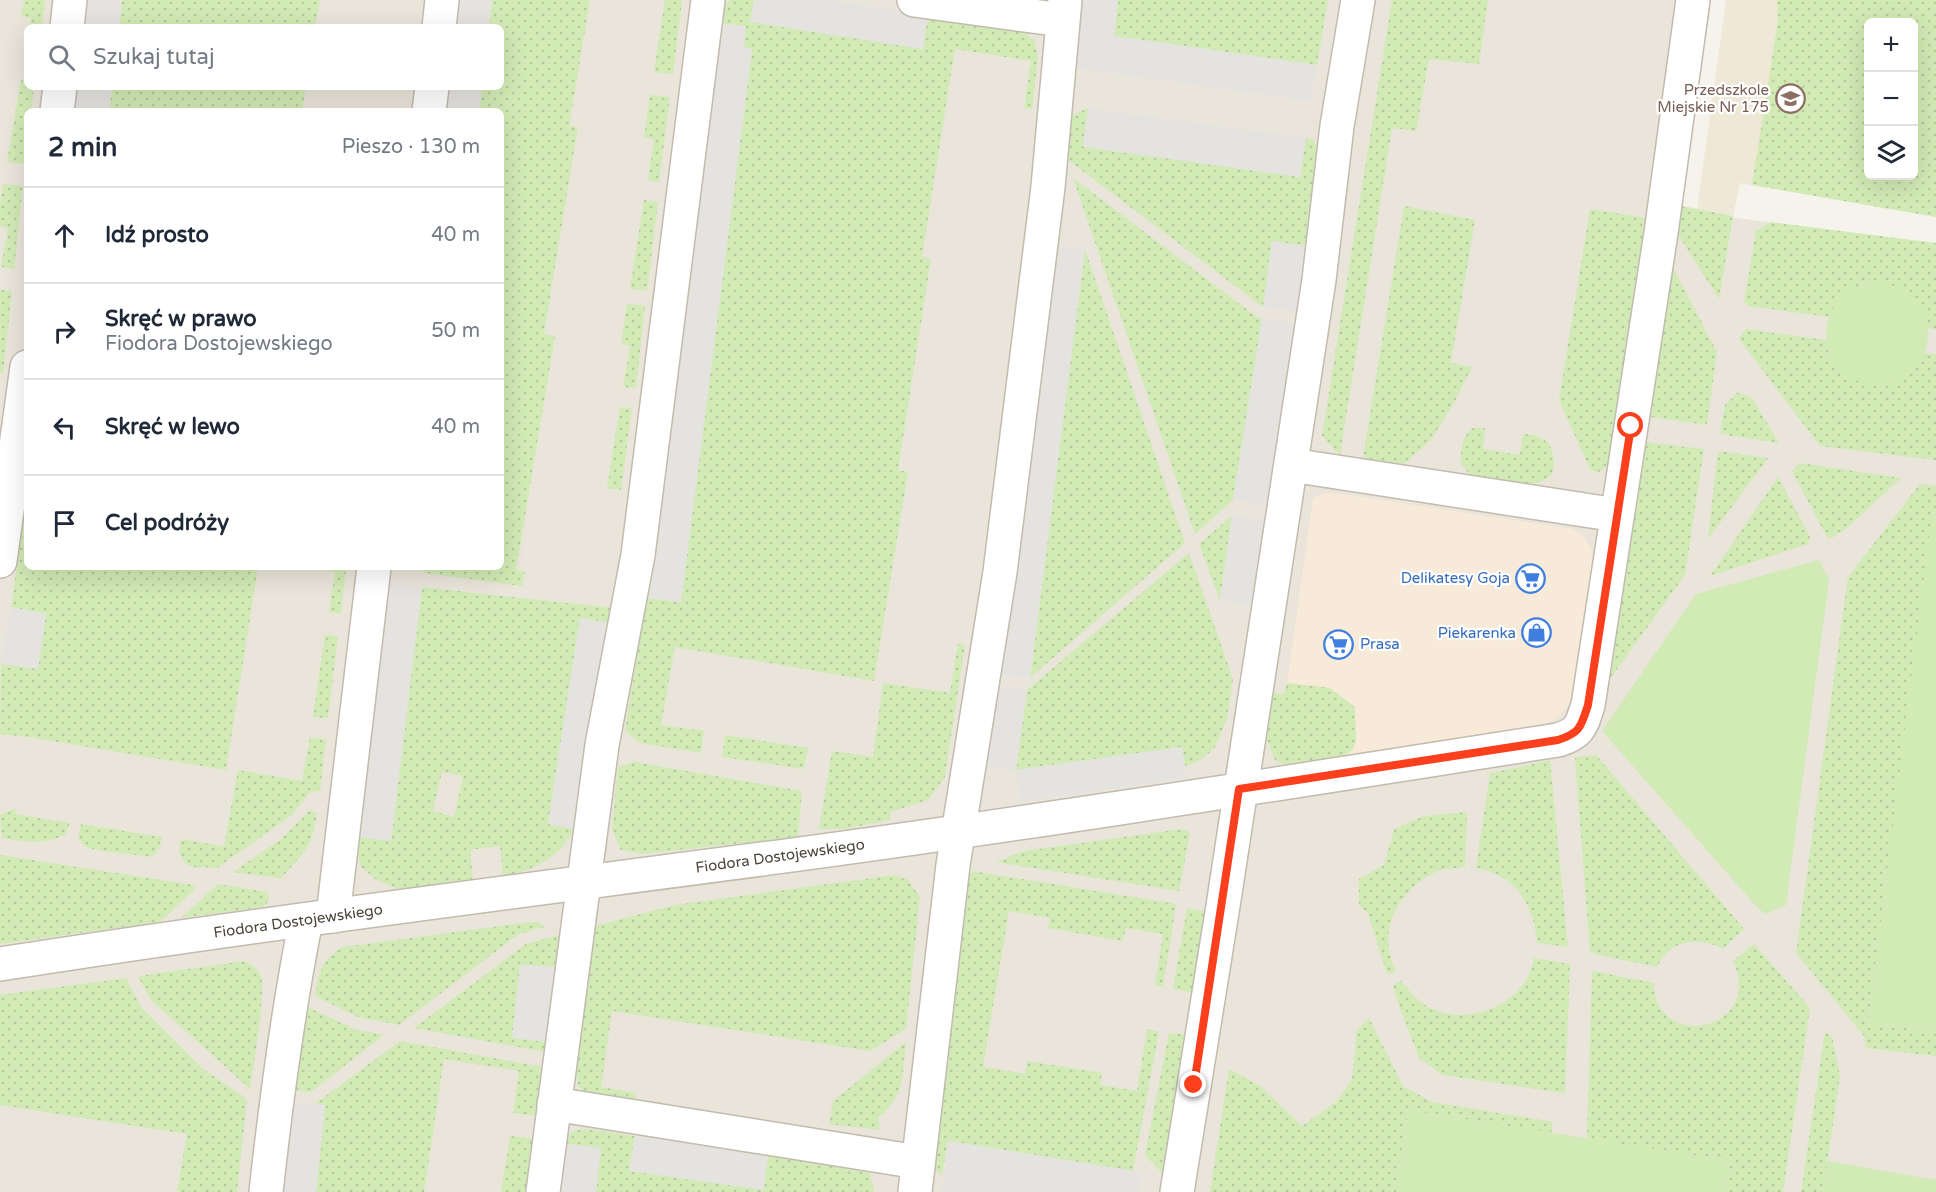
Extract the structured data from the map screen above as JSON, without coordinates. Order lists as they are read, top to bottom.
{
  "streets": {
    "street": ["Fiodora Dostojewskiego"]
  },
  "places": {
    "school or university": ["Przedszkole Miejskie Nr 175"],
    "supermarket": ["Delikatesy Goja", "Prasa"],
    "shop": ["Piekarenka"]
  },
  "page": {
    "map_buttons": ["+", "−"],
    "search": "Szukaj tutaj",
    "heading": ["2 min", "Pieszo · 130 m"],
    "list": [
      ["Idź prosto", "40 m"],
      ["Skręć w prawo", "Fiodora Dostojewskiego", "50 m"],
      ["Skręć w lewo", "40 m"],
      "Cel podróży"
    ]
  }
}
